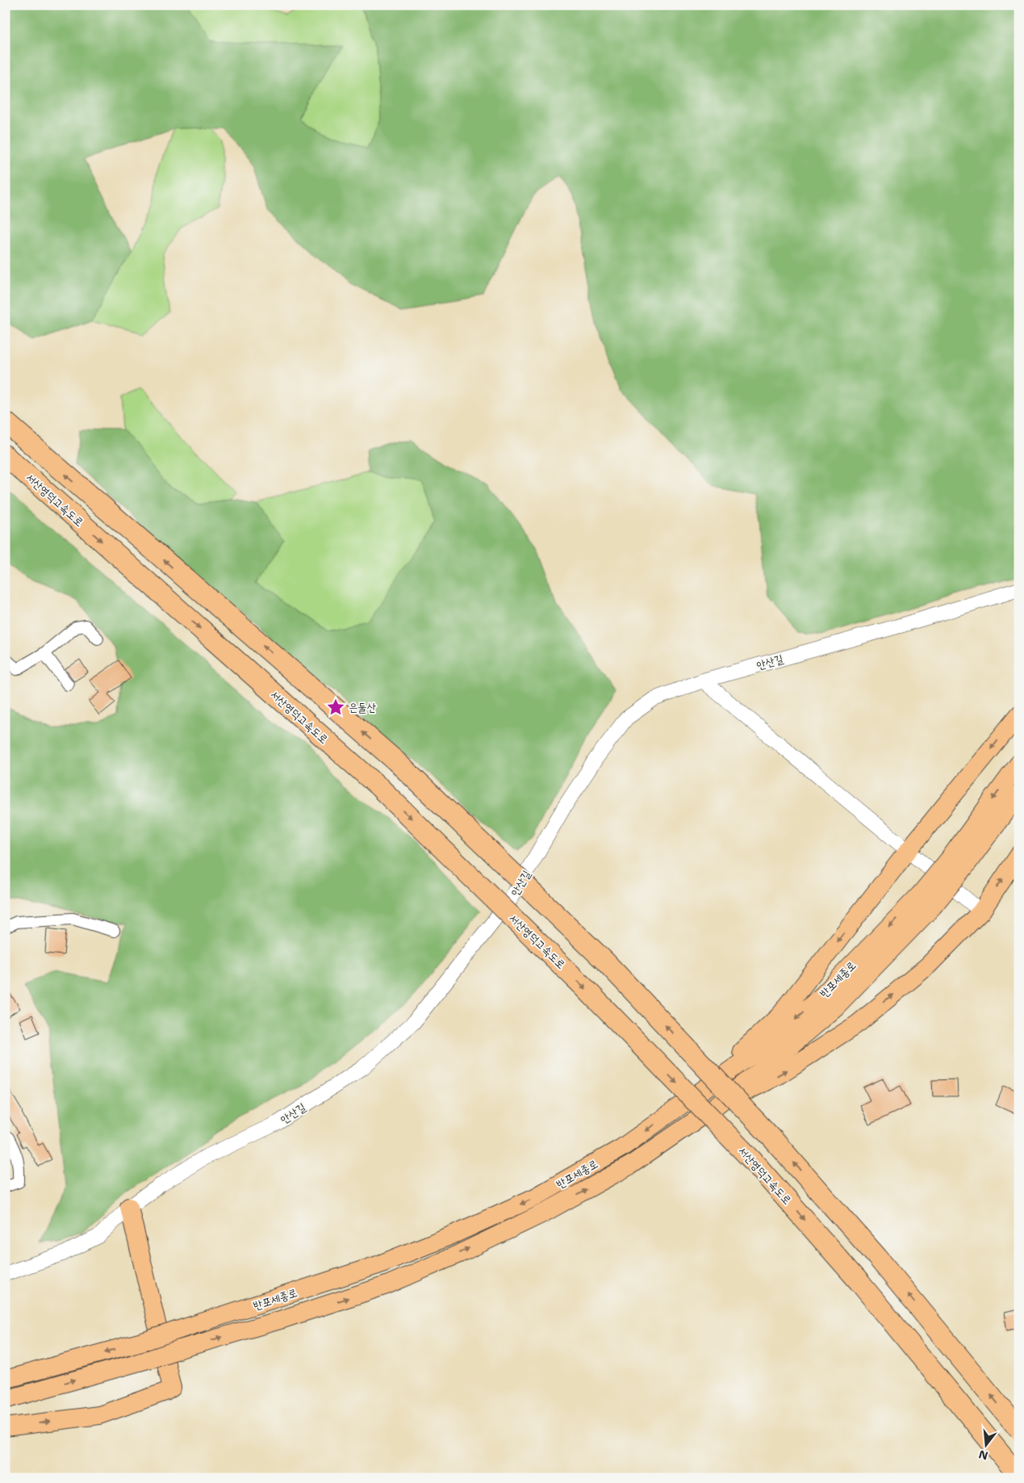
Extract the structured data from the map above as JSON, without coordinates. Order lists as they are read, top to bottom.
{
  "streets": {
    "highway": ["서산영덕고속도로", "반포세종로"],
    "street": ["안산길"]
  },
  "places": {
    "place": ["은둘산"]
  },
  "north": "bottom"
}
